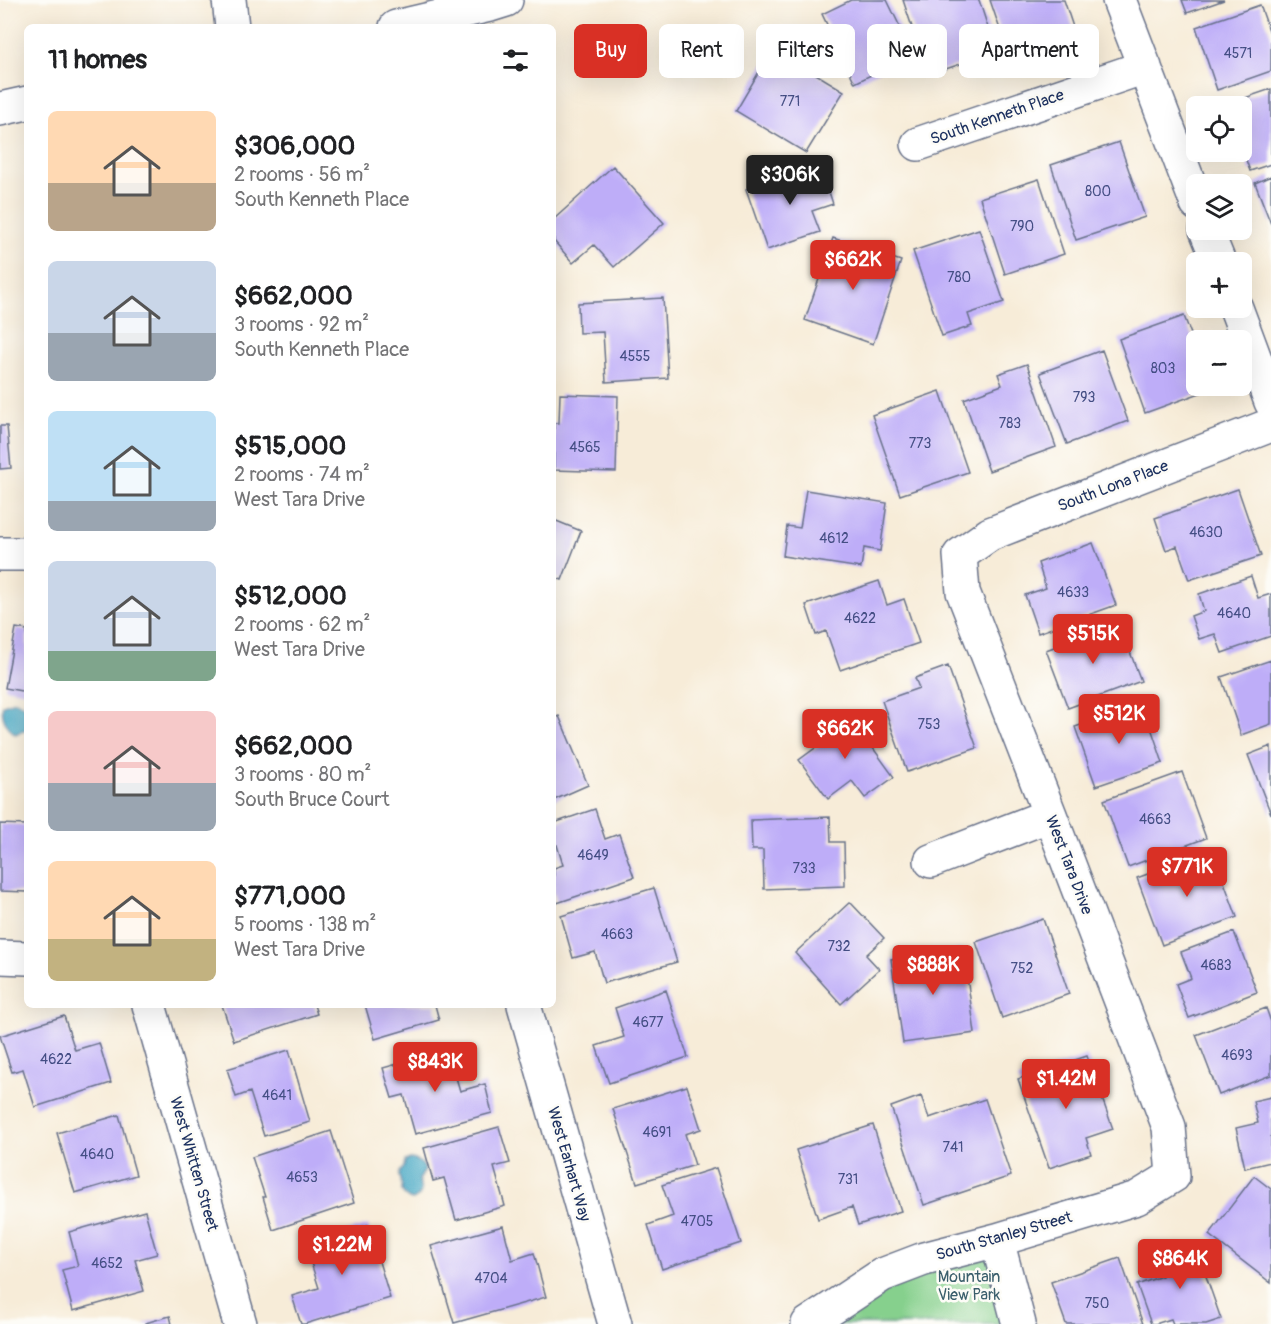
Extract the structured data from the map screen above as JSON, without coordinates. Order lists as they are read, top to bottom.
{
  "streets": {
    "street": [
      "South Kenneth Place",
      "South Lona Place",
      "West Tara Drive",
      "West Whitten Street",
      "West Earhart Way",
      "South Stanley Street"
    ]
  },
  "crossings": [
    ["South Lona Place", "West Tara Drive"],
    ["West Tara Drive", "South Stanley Street"]
  ],
  "parks": ["Mountain View Park"],
  "house_numbers": [
    "4571",
    "771",
    "800",
    "790",
    "780",
    "4555",
    "803",
    "793",
    "783",
    "773",
    "4565",
    "4630",
    "4612",
    "4633",
    "4640",
    "4622",
    "753",
    "4663",
    "4649",
    "733",
    "4663",
    "732",
    "4683",
    "752",
    "4677",
    "4693",
    "4622",
    "4641",
    "4691",
    "741",
    "4640",
    "4653",
    "731",
    "4705",
    "4652",
    "4704",
    "750"
  ],
  "page": {
    "chip": [
      "Buy",
      "Rent",
      "Filters",
      "New",
      "Apartment"
    ],
    "heading": "11 homes",
    "map_buttons": ["+", "−"],
    "list": [
      {
        "name": "$306,000",
        "note": "2 rooms · 56 m² · South Kenneth Place"
      },
      {
        "name": "$662,000",
        "note": "3 rooms · 92 m² · South Kenneth Place"
      },
      {
        "name": "$515,000",
        "note": "2 rooms · 74 m² · West Tara Drive"
      },
      {
        "name": "$512,000",
        "note": "2 rooms · 62 m² · West Tara Drive"
      },
      {
        "name": "$662,000",
        "note": "3 rooms · 80 m² · South Bruce Court"
      },
      {
        "name": "$771,000",
        "note": "5 rooms · 138 m² · West Tara Drive"
      }
    ],
    "price": [
      "$306K",
      "$662K",
      "$515K",
      "$512K",
      "$662K",
      "$771K",
      "$888K",
      "$843K",
      "$1.42M",
      "$1.22M",
      "$864K"
    ]
  }
}
